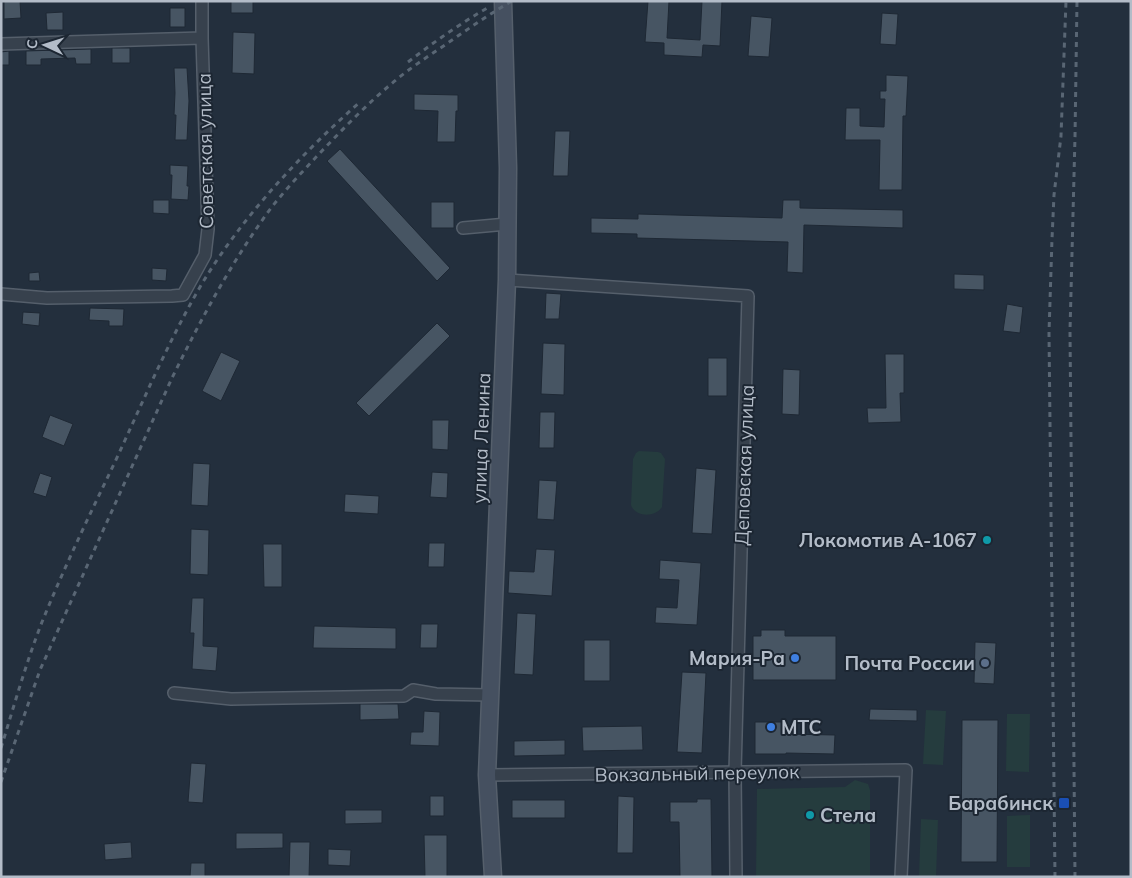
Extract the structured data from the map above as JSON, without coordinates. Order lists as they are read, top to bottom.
{
  "streets": {
    "main road": ["улица Ленина"],
    "street": ["Советская улица", "Деповская улица", "Вокзальный переулок"]
  },
  "crossings": [
    ["улица Ленина", "Деповская улица"],
    ["улица Ленина", "Вокзальный переулок"],
    ["Деповская улица", "Вокзальный переулок"]
  ],
  "places": {
    "other": [
      "Локомотив А-1067",
      "Мария-Ра",
      "Почта России",
      "МТС",
      "Стела"
    ],
    "transit": ["Барабинск"]
  },
  "north": "left"
}
